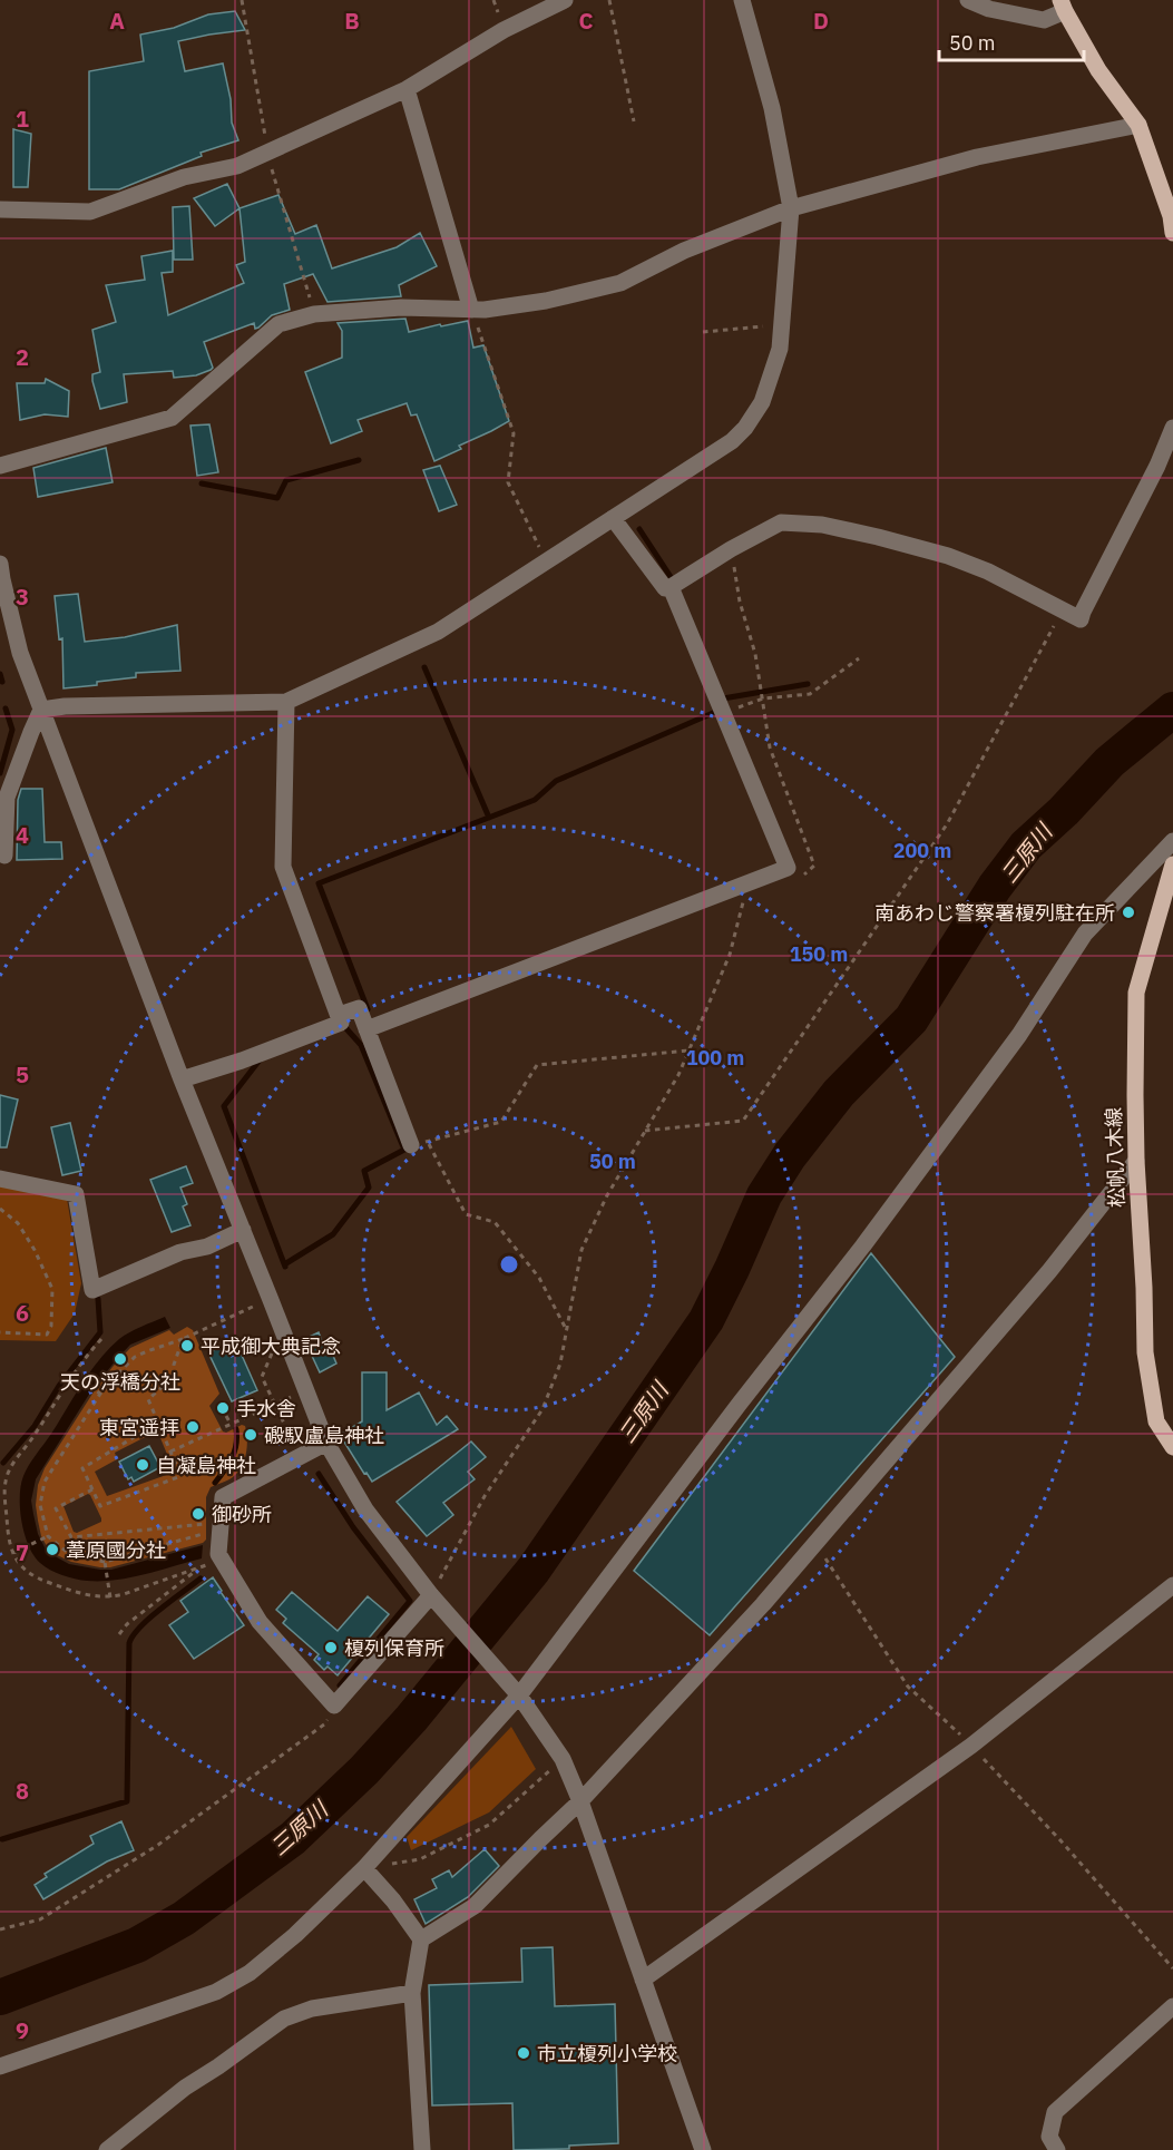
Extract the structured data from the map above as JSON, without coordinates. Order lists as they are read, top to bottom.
{
  "streets": {
    "main road": ["松帆八木線"]
  },
  "water": ["三原川"],
  "places": [
    "南あわじ警察署榎列駐在所",
    "平成御大典記念",
    "天の浮橋分社",
    "手水舎",
    "東宮遥拝",
    "磤馭盧島神社",
    "自凝島神社",
    "御砂所",
    "葦原國分社",
    "榎列保育所",
    "市立榎列小学校"
  ],
  "scale_bar": "50 m",
  "grid": {
    "columns": [
      "A",
      "B",
      "C",
      "D"
    ],
    "rows": [
      "1",
      "2",
      "3",
      "4",
      "5",
      "6",
      "7",
      "8",
      "9"
    ]
  },
  "rings": [
    "200 m",
    "150 m",
    "100 m",
    "50 m"
  ]
}
